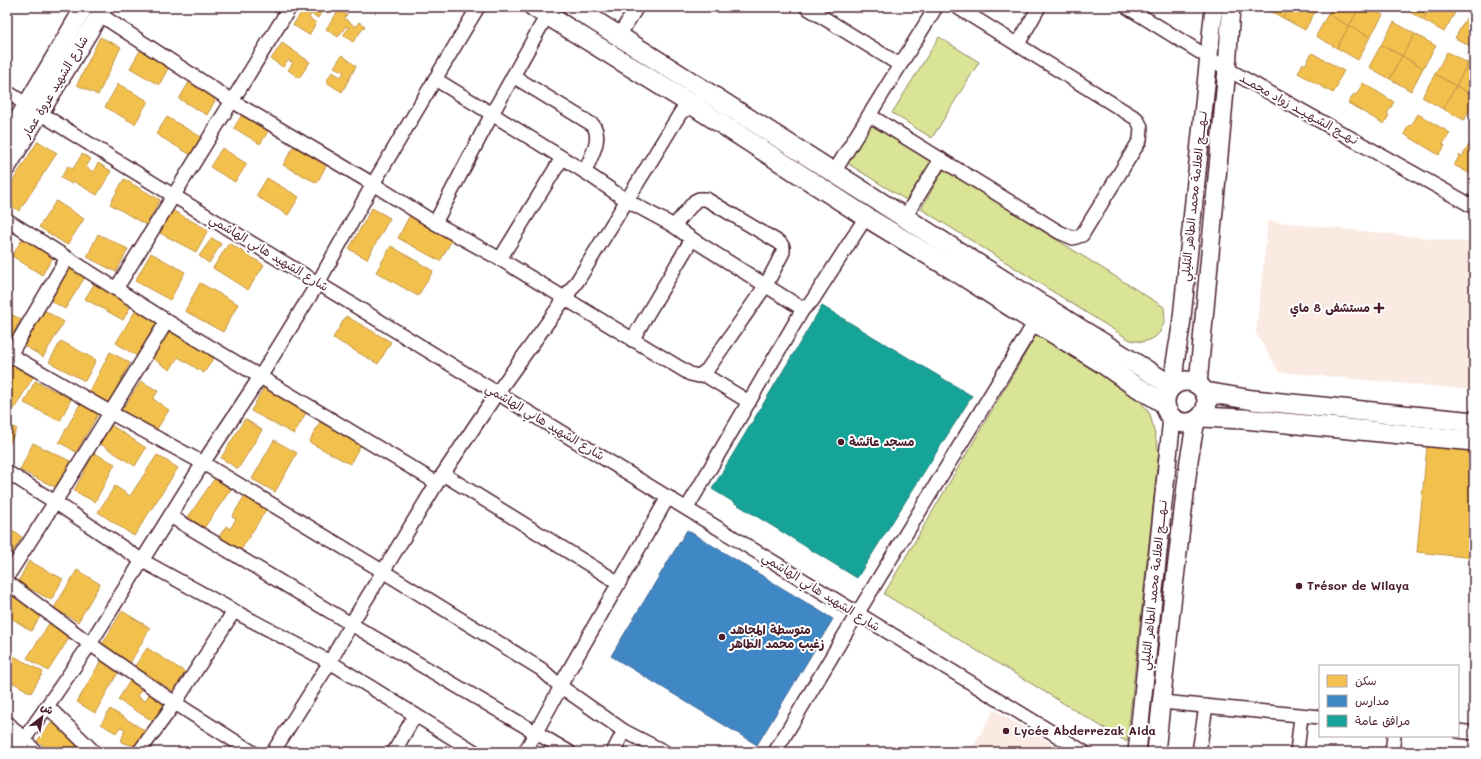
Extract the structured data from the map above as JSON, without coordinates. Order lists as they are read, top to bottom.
{
  "streets": {
    "street": [
      "شارع الشهيد عروة عمار",
      "نـهــج الشـهـيــد زواد محمــد",
      "نــهــــج العلامة محمد الطاهر التليلي",
      "شارع الشهيد هاني الهاشمي"
    ]
  },
  "crossings": [
    ["شارع الشهيد عروة عمار", "شارع الشهيد هاني الهاشمي"],
    ["نـهــج الشـهـيــد زواد محمــد", "نــهــــج العلامة محمد الطاهر التليلي"]
  ],
  "places": {
    "health": ["مستشفى 8 ماي"],
    "other": [
      "مسجد عائشة",
      "Trésor de Wilaya",
      "متوسطة المجاهد زغيب محمد الطاهر",
      "Lycée Abderrezak Aida"
    ]
  },
  "legend": ["سكن", "مدارس", "مرافق عامة"],
  "north": "top right"
}
